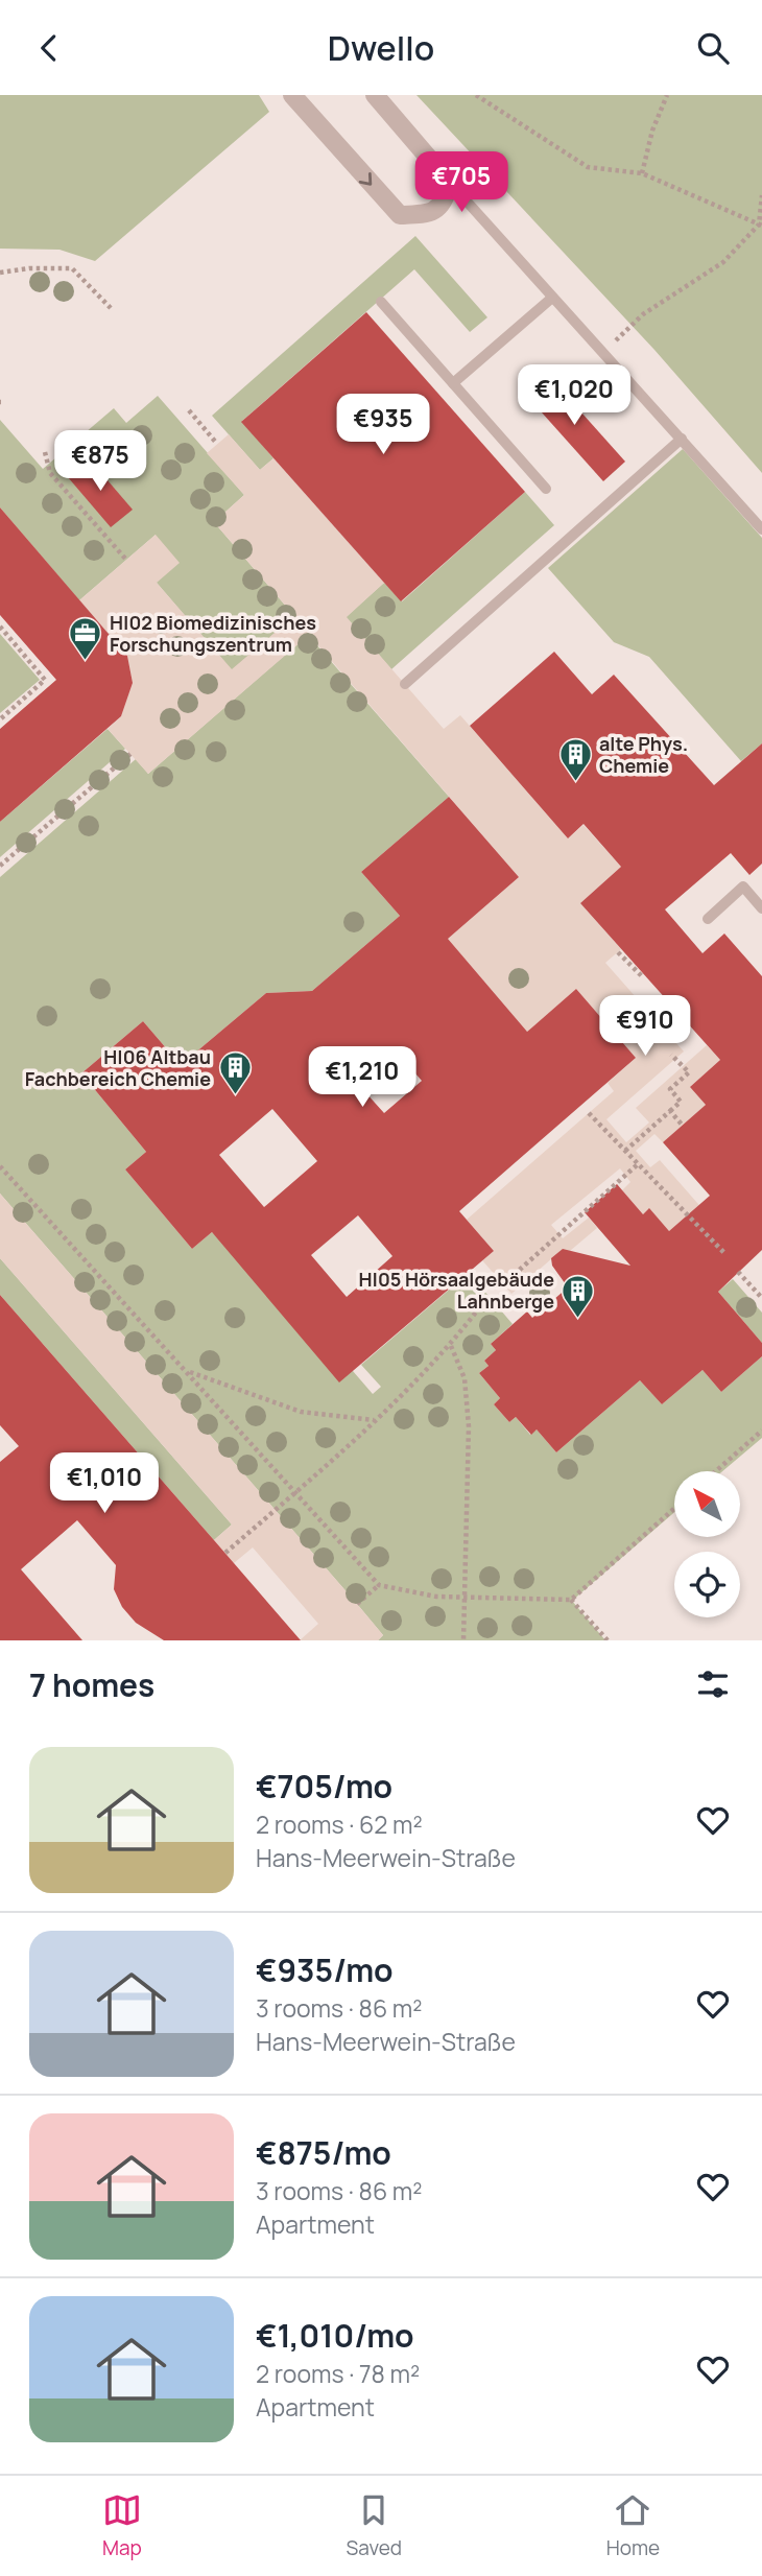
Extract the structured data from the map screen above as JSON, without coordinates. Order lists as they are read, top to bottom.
{
  "places": {
    "office": ["H|02 Biomedizinisches Forschungszentrum"],
    "building": ["alte Phys. Chemie", "H|06 Altbau Fachbereich Chemie", "H|05 Hörsaalgebäude Lahnberge"]
  },
  "north": "top left",
  "page": {
    "header": "Dwello",
    "price": [
      "€705",
      "€1,020",
      "€935",
      "€875",
      "€910",
      "€1,210",
      "€1,010"
    ],
    "heading": "7 homes",
    "list": [
      {
        "name": "€705/mo",
        "note": "2 rooms · 62 m² · Hans-Meerwein-Straße"
      },
      {
        "name": "€935/mo",
        "note": "3 rooms · 86 m² · Hans-Meerwein-Straße"
      },
      {
        "name": "€875/mo",
        "note": "3 rooms · 86 m² · Apartment"
      },
      {
        "name": "€1,010/mo",
        "note": "2 rooms · 78 m² · Apartment"
      }
    ],
    "tabs": ["Map", "Saved", "Home"]
  }
}
